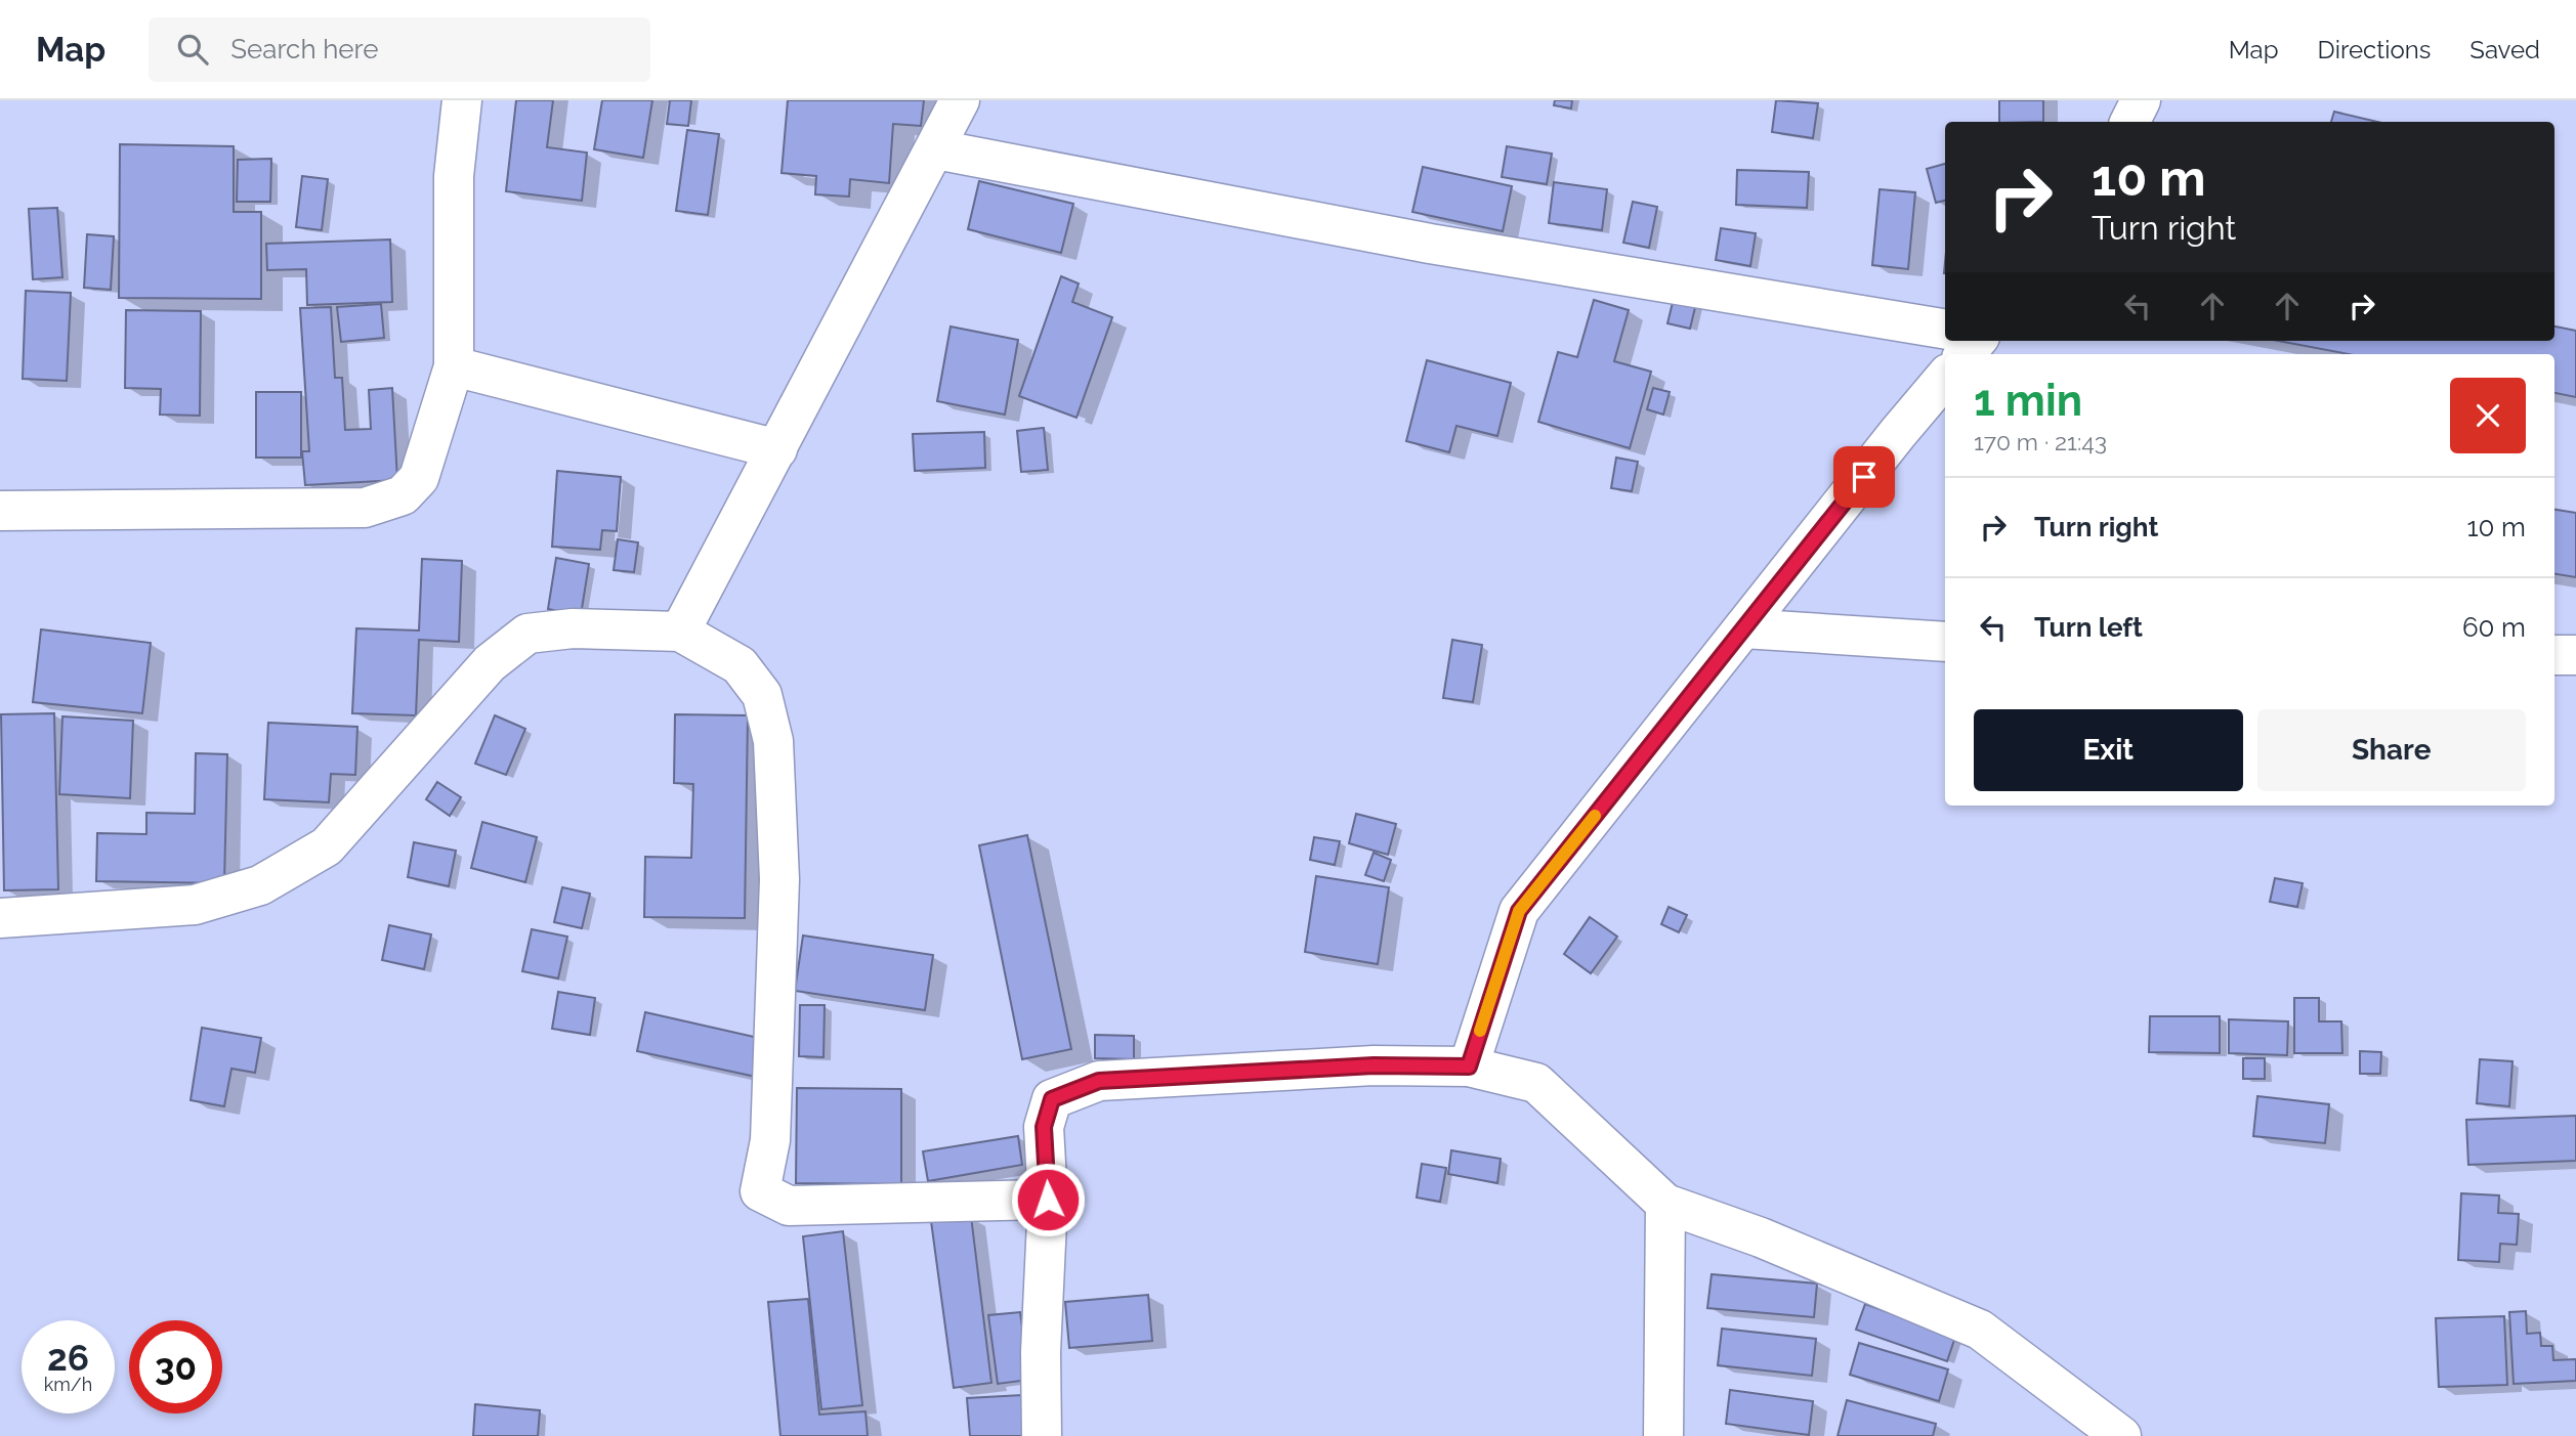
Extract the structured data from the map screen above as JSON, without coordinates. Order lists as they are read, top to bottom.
{
  "page": {
    "header": "Map",
    "search": "Search here",
    "nav": ["Map", "Directions", "Saved"],
    "turn": ["10 m", "Turn right"],
    "heading": ["1 min", "170 m · 21:43"],
    "list": [
      {
        "name": "Turn right",
        "value": "10 m"
      },
      {
        "name": "Turn left",
        "value": "60 m"
      }
    ],
    "buttons": ["Exit", "Share"],
    "speed": "26 km/h",
    "limit": "30"
  }
}
